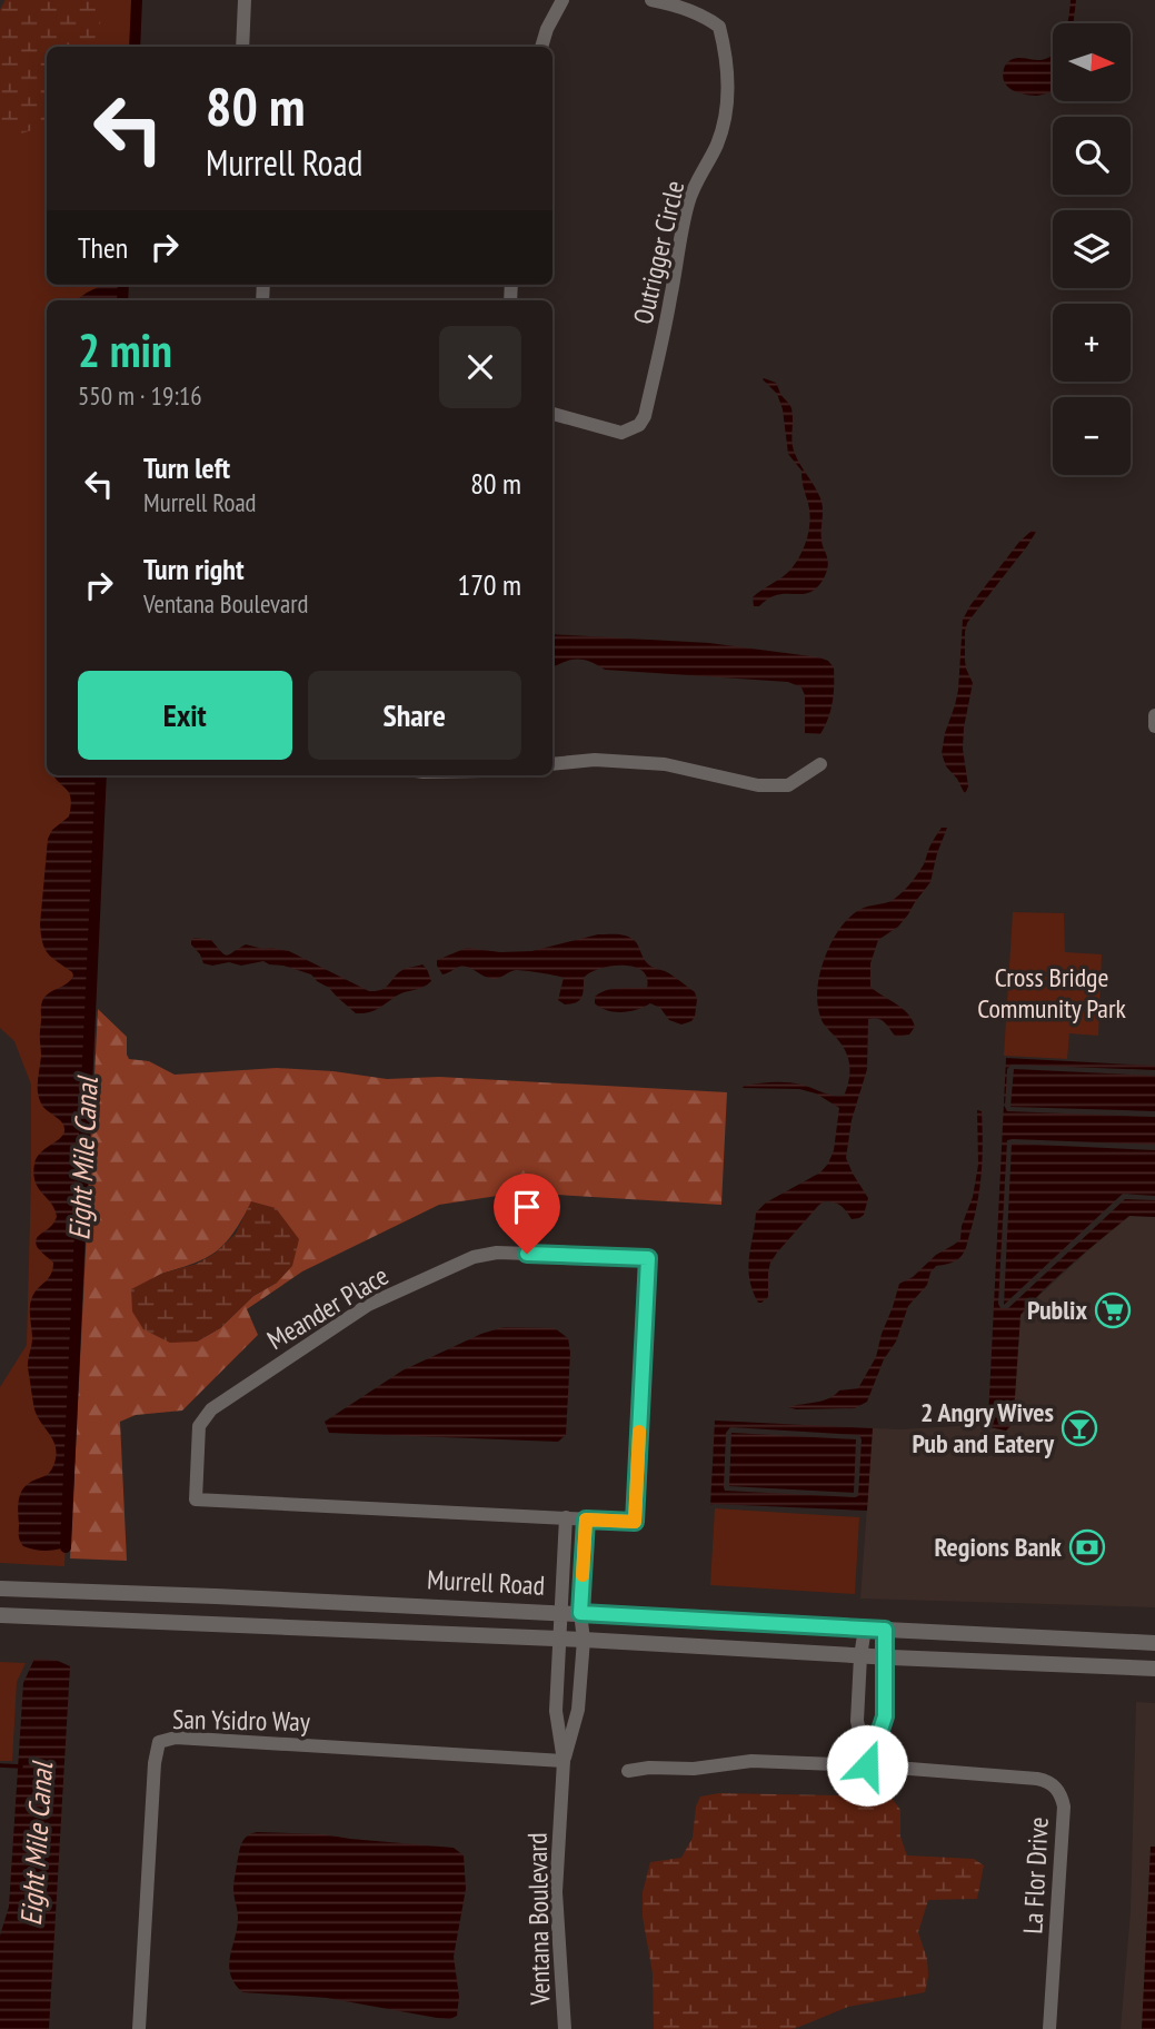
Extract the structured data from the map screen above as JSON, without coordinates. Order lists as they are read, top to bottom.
{
  "streets": {
    "street": [
      "Outrigger Circle",
      "Meander Place",
      "Murrell Road",
      "San Ysidro Way",
      "La Flor Drive",
      "Ventana Boulevard"
    ]
  },
  "crossings": [
    ["Meander Place", "Ventana Boulevard"],
    ["Murrell Road", "Ventana Boulevard"],
    ["San Ysidro Way", "Ventana Boulevard"]
  ],
  "water": ["Eight Mile Canal"],
  "parks": ["Cross Bridge Community Park"],
  "places": {
    "supermarket": ["Publix"],
    "bar": ["2 Angry Wives Pub and Eatery"],
    "bank": ["Regions Bank"]
  },
  "north": "right",
  "page": {
    "map_buttons": ["+", "−"],
    "turn": ["80 m", "Murrell Road"],
    "then": "Then",
    "heading": ["2 min", "550 m · 19:16"],
    "list": [
      {
        "name": "Turn left",
        "note": "Murrell Road",
        "value": "80 m"
      },
      {
        "name": "Turn right",
        "note": "Ventana Boulevard",
        "value": "170 m"
      }
    ],
    "buttons": ["Exit", "Share"]
  }
}
